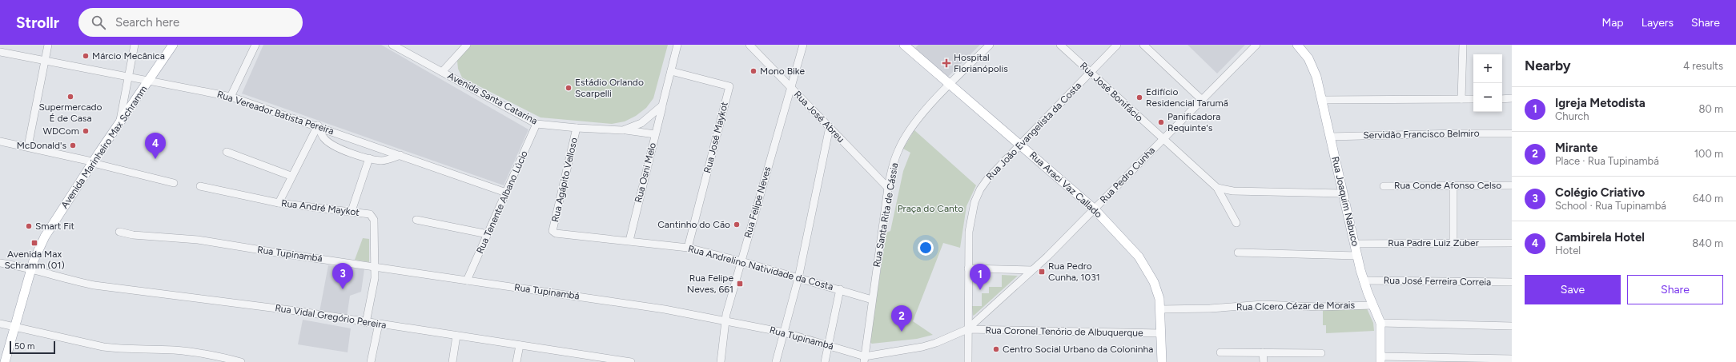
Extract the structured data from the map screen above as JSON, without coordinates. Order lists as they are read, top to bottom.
{
  "streets": {
    "main road": ["Avenida Marinheiro Max Schramm", "Rua Araci Vaz Callado", "Rua Joaquim Nabuco"],
    "street": [
      "Rua José Bonifácio",
      "Avenida Santa Catarina",
      "Rua Vereador Batista Pereira",
      "Rua José Abreu",
      "Rua João Evangelista da Costa",
      "Servidão Francisco Belmiro",
      "Rua José Maykot",
      "Rua Osni Melo",
      "Rua Pedro Cunha",
      "Rua Agápito Velloso",
      "Rua Conde Afonso Celso",
      "Rua Tenente Albano Lúcio",
      "Rua Felipe Neves",
      "Rua André Maykot",
      "Rua Santa Rita de Cássia",
      "Rua Padre Luiz Zuber",
      "Rua Tupinambá",
      "Rua Andrelino Natividade da Costa",
      "Rua José Ferreira Correia",
      "Rua Cícero Cézar de Morais",
      "Rua Vidal Gregório Pereira",
      "Rua Coronel Tenório de Albuquerque"
    ]
  },
  "crossings": [
    ["Rua José Bonifácio", "Rua João Evangelista da Costa"],
    ["Rua José Bonifácio", "Rua Pedro Cunha"],
    ["Avenida Santa Catarina", "Rua Osni Melo"],
    ["Avenida Santa Catarina", "Rua Agápito Velloso"],
    ["Avenida Santa Catarina", "Rua Tenente Albano Lúcio"],
    ["Rua Vereador Batista Pereira", "Avenida Marinheiro Max Schramm"],
    ["Rua Vereador Batista Pereira", "Rua Tenente Albano Lúcio"],
    ["Rua José Abreu", "Rua Felipe Neves"],
    ["Rua José Abreu", "Rua Santa Rita de Cássia"],
    ["Rua João Evangelista da Costa", "Rua Pedro Cunha"],
    ["Rua João Evangelista da Costa", "Rua Araci Vaz Callado"],
    ["Rua João Evangelista da Costa", "Rua Tupinambá"],
    ["Rua João Evangelista da Costa", "Rua Coronel Tenório de Albuquerque"],
    ["Servidão Francisco Belmiro", "Rua Joaquim Nabuco"],
    ["Rua José Maykot", "Rua Andrelino Natividade da Costa"],
    ["Avenida Marinheiro Max Schramm", "Rua Vidal Gregório Pereira"],
    ["Rua Osni Melo", "Rua Andrelino Natividade da Costa"],
    ["Rua Pedro Cunha", "Rua Araci Vaz Callado"],
    ["Rua Pedro Cunha", "Rua Tupinambá"],
    ["Rua Pedro Cunha", "Rua Coronel Tenório de Albuquerque"],
    ["Rua Agápito Velloso", "Rua Andrelino Natividade da Costa"],
    ["Rua Araci Vaz Callado", "Rua Santa Rita de Cássia"],
    ["Rua Araci Vaz Callado", "Rua Cícero Cézar de Morais"],
    ["Rua Araci Vaz Callado", "Rua Coronel Tenório de Albuquerque"],
    ["Rua Joaquim Nabuco", "Rua Padre Luiz Zuber"],
    ["Rua Joaquim Nabuco", "Rua José Ferreira Correia"],
    ["Rua Joaquim Nabuco", "Rua Cícero Cézar de Morais"],
    ["Rua Tenente Albano Lúcio", "Rua Tupinambá"],
    ["Rua Felipe Neves", "Rua Tupinambá"],
    ["Rua Felipe Neves", "Rua Andrelino Natividade da Costa"],
    ["Rua André Maykot", "Rua Tupinambá"],
    ["Rua André Maykot", "Rua Vidal Gregório Pereira"],
    ["Rua Santa Rita de Cássia", "Rua Tupinambá"],
    ["Rua Santa Rita de Cássia", "Rua Andrelino Natividade da Costa"],
    ["Rua Tupinambá", "Rua Coronel Tenório de Albuquerque"]
  ],
  "parks": ["Praça do Canto"],
  "places": {
    "other": [
      "Márcio Mecânica",
      "Mono Bike",
      "Estádio Orlando Scarpelli",
      "Supermercado É de Casa",
      "Edifício Residencial Tarumã",
      "Panificadora Requinte's",
      "WDCom",
      "McDonald's",
      "Cantinho do Cão",
      "Smart Fit",
      "Centro Social Urbano da Coloninha"
    ],
    "health": ["Hospital Florianópolis"],
    "transit": ["Avenida Max Schramm (01)", "Rua Pedro Cunha, 1031", "Rua Felipe Neves, 661"]
  },
  "scale_bar": "50 m",
  "page": {
    "header": "Strollr",
    "search": "Search here",
    "nav": ["Map", "Layers", "Share"],
    "heading": ["Nearby", "4 results"],
    "map_buttons": ["+", "−"],
    "list": [
      {
        "mark": "1",
        "name": "Igreja Metodista",
        "note": "Church",
        "value": "80 m"
      },
      {
        "mark": "2",
        "name": "Mirante",
        "note": "Place · Rua Tupinambá",
        "value": "100 m"
      },
      {
        "mark": "3",
        "name": "Colégio Criativo",
        "note": "School · Rua Tupinambá",
        "value": "640 m"
      },
      {
        "mark": "4",
        "name": "Cambirela Hotel",
        "note": "Hotel",
        "value": "840 m"
      }
    ],
    "pins": [
      "4",
      "3",
      "1",
      "2"
    ],
    "buttons": ["Save", "Share"],
    "scale": "50 m"
  }
}
